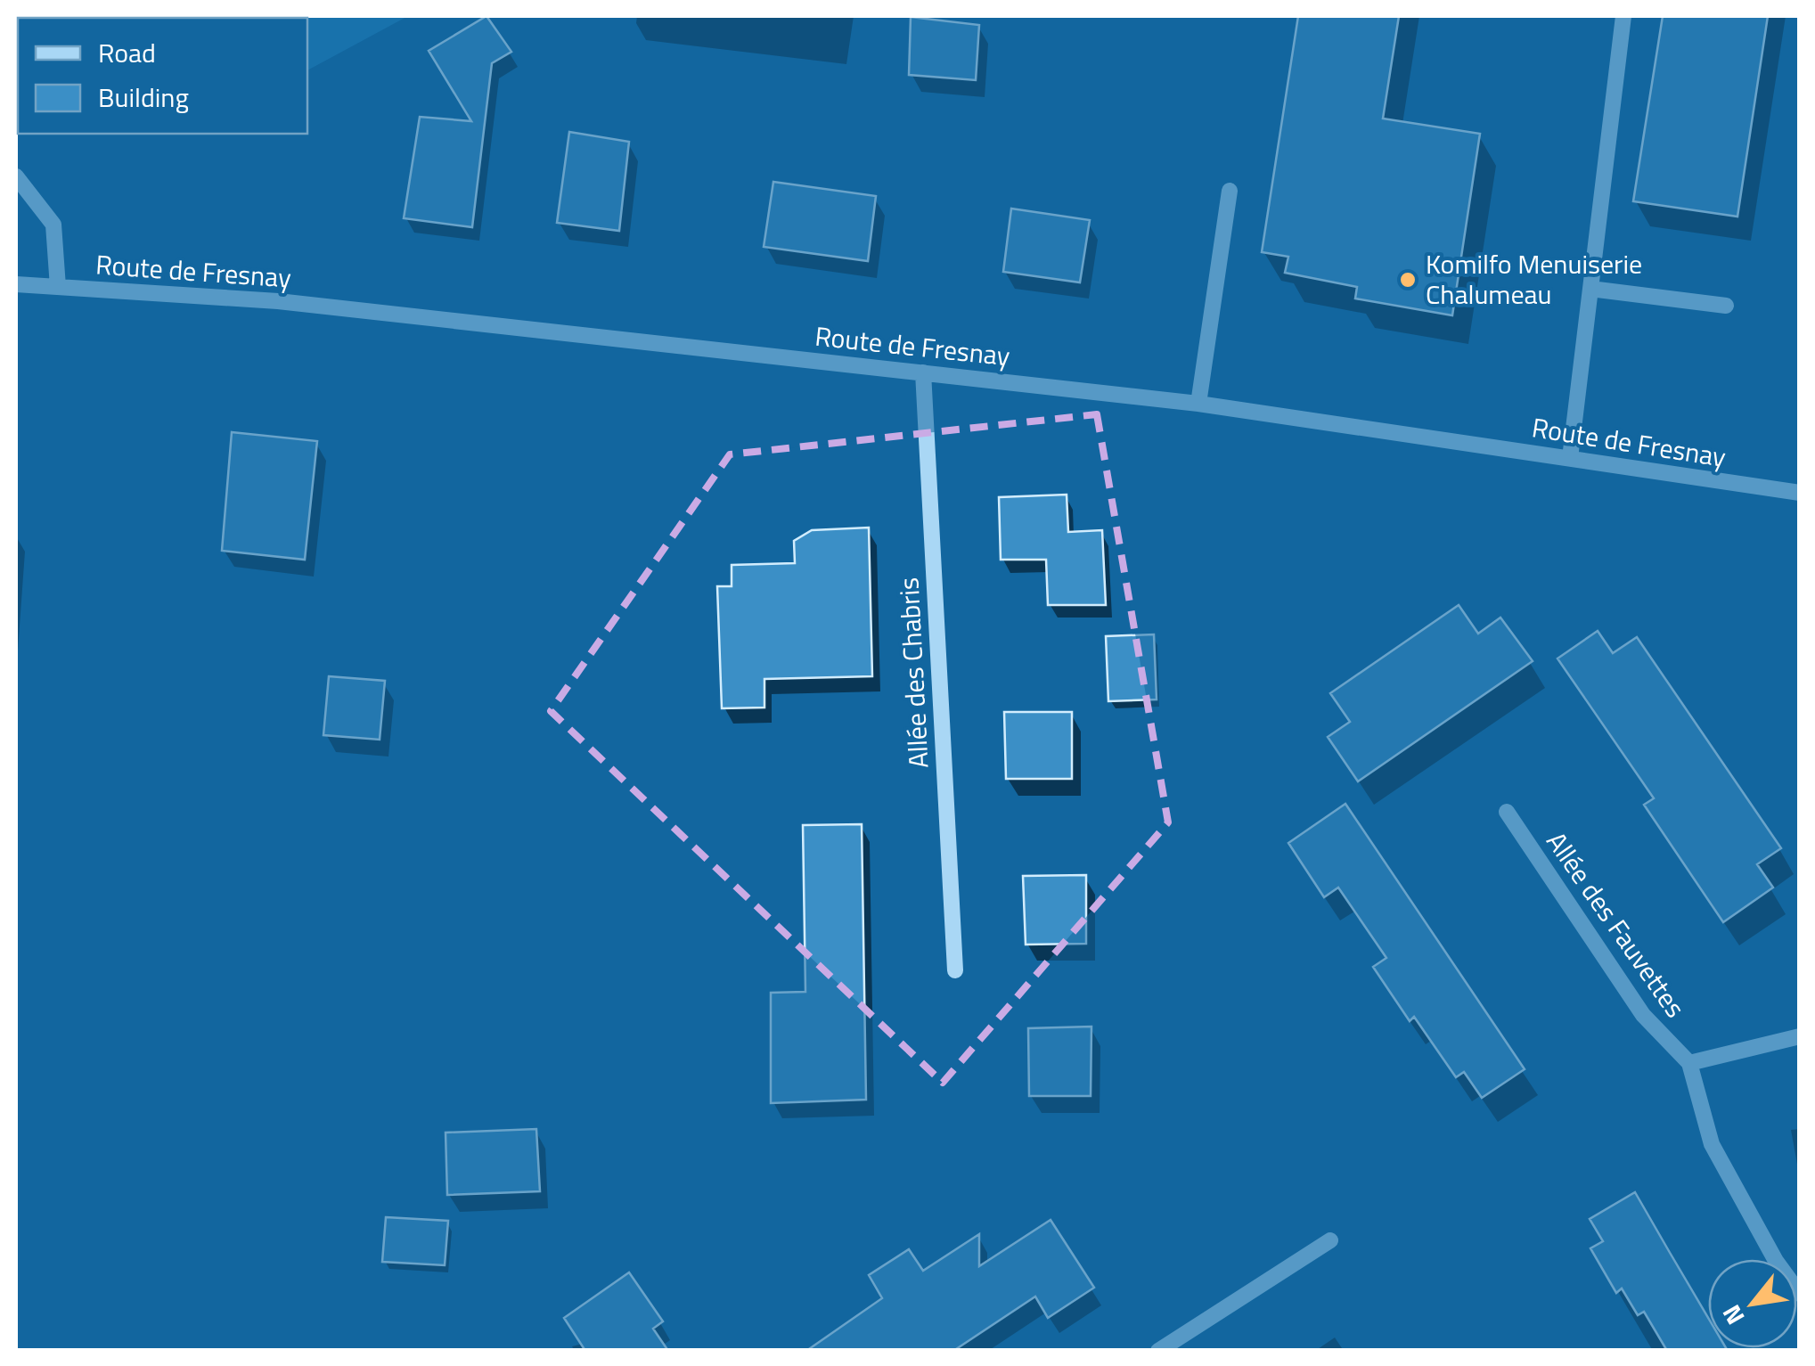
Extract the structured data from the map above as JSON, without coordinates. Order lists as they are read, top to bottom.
{
  "streets": {
    "street": ["Route de Fresnay", "Allée des Chabris", "Allée des Fauvettes"]
  },
  "crossings": [
    ["Route de Fresnay", "Allée des Chabris"]
  ],
  "places": ["Komilfo Menuiserie Chalumeau"],
  "legend": ["Road", "Building"],
  "north": "bottom left"
}
